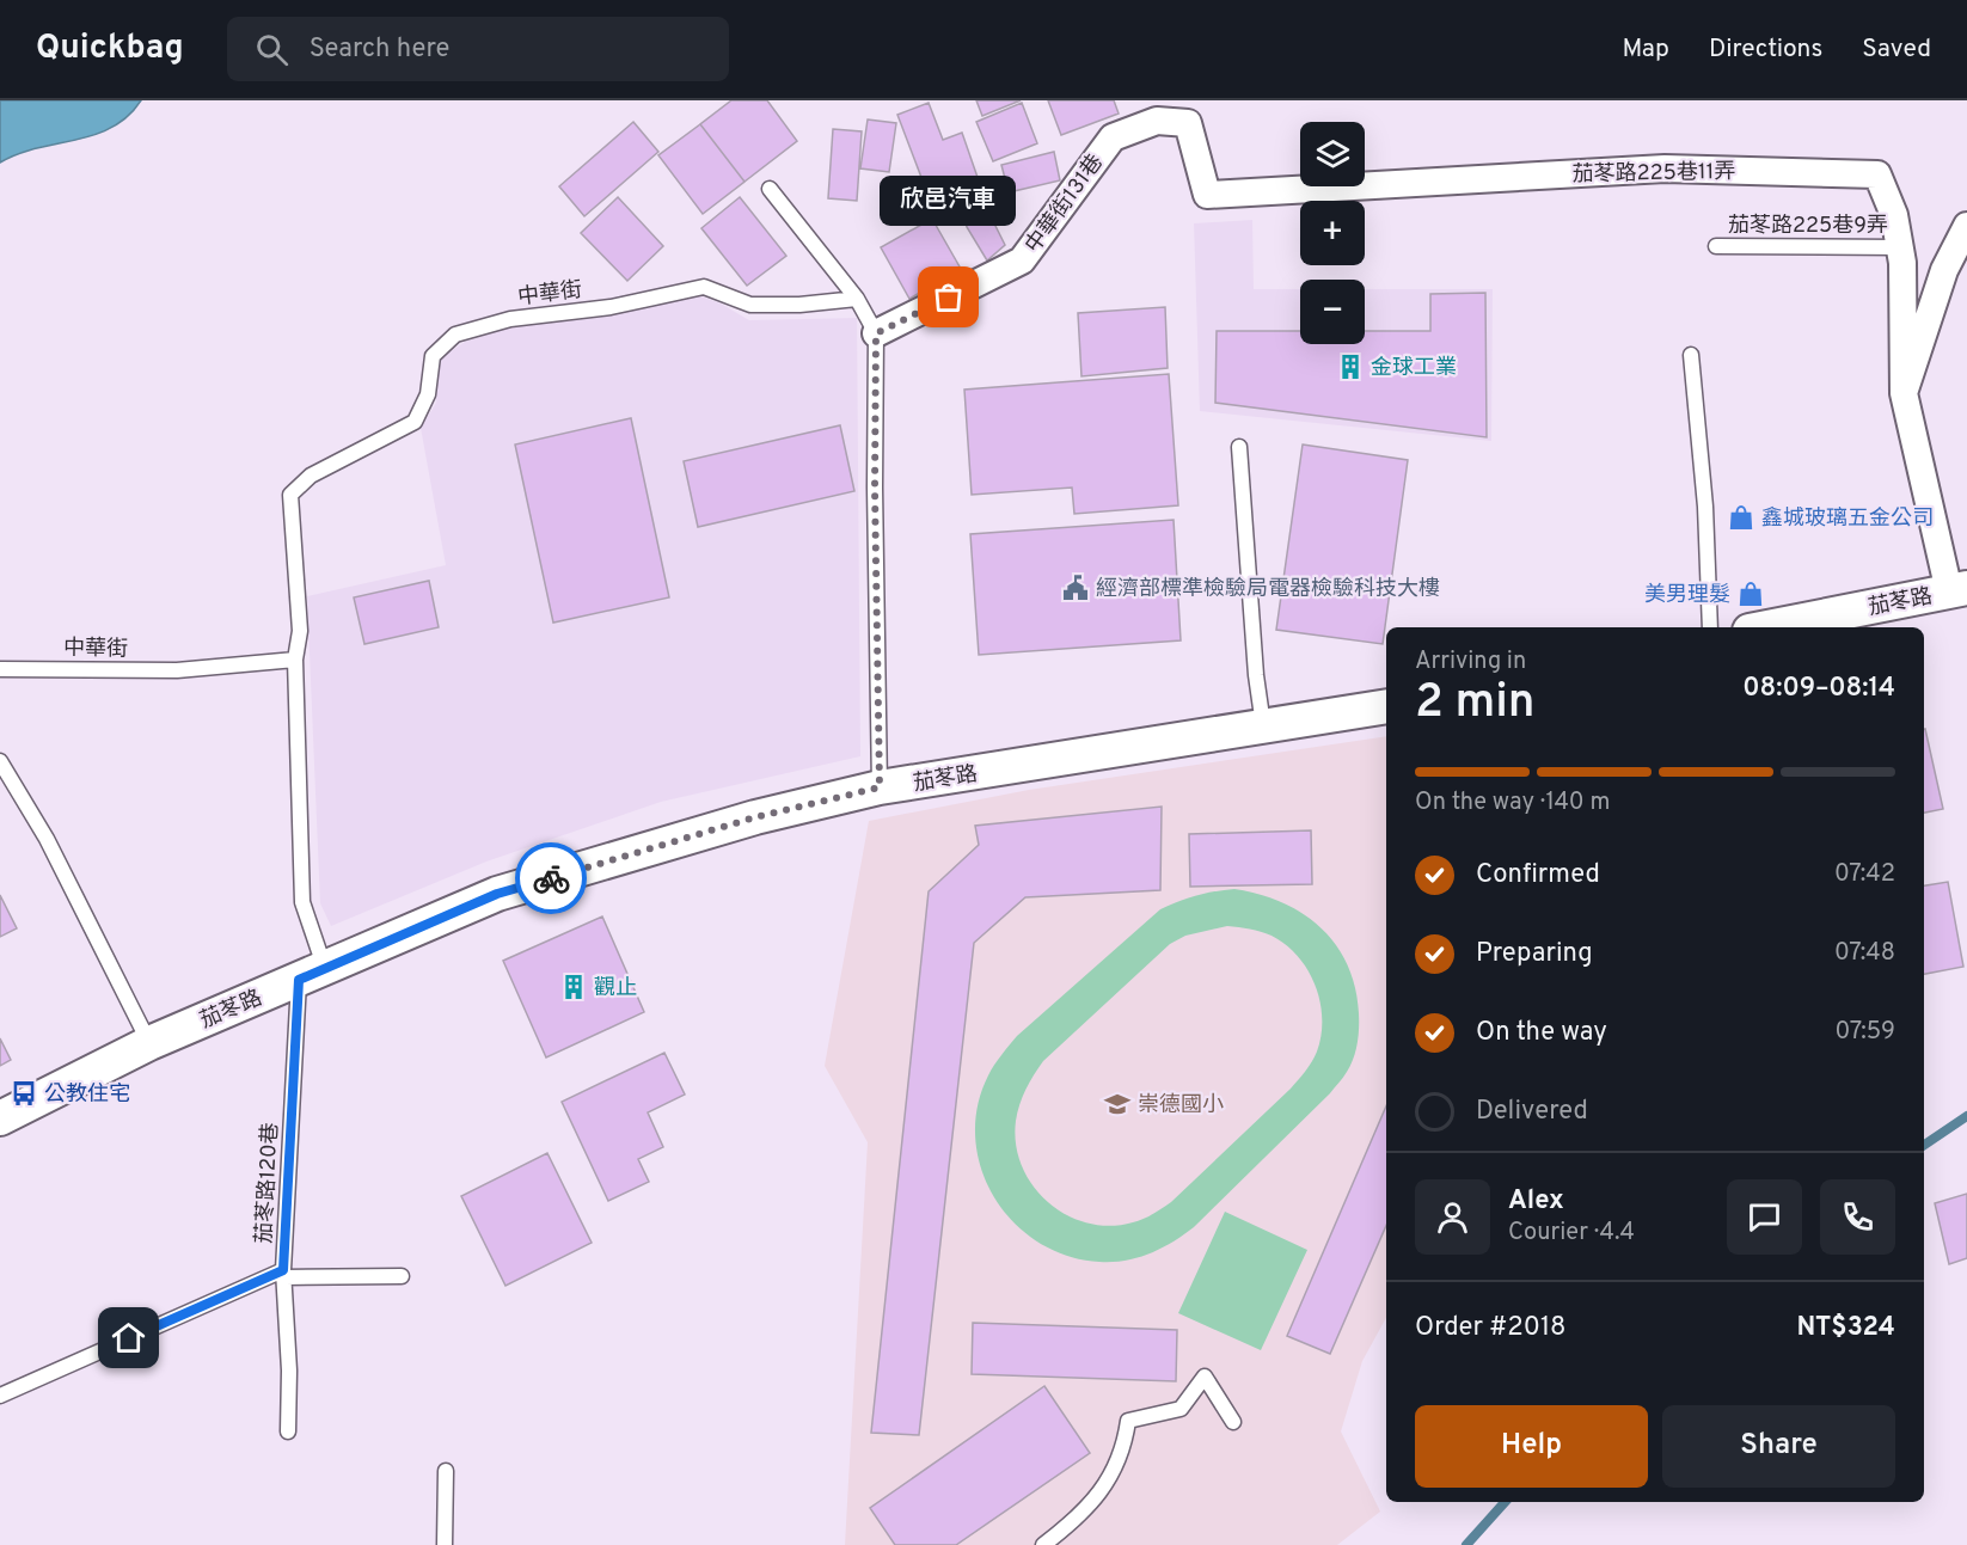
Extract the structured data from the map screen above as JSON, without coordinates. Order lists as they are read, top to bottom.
{
  "streets": {
    "street": ["茄苳路225巷11弄", "中華街131巷", "茄苳路"],
    "lane": ["茄苳路225巷9弄", "中華街", "茄苳路120巷"]
  },
  "crossings": [
    ["茄苳路225巷11弄", "中華街131巷"],
    ["茄苳路225巷11弄", "茄苳路225巷9弄"],
    ["茄苳路225巷11弄", "茄苳路"],
    ["茄苳路", "茄苳路120巷"]
  ],
  "places": {
    "other": ["欣邑汽車"],
    "building": ["金球工業", "觀止"],
    "shop": ["鑫城玻璃五金公司", "美男理髮"],
    "public building": ["經濟部標準檢驗局電器檢驗科技大樓"],
    "bus stop": ["公教住宅"],
    "school or university": ["崇德國小"]
  },
  "page": {
    "header": "Quickbag",
    "search": "Search here",
    "nav": ["Map", "Directions", "Saved"],
    "map_buttons": ["+", "−"],
    "bubble": "欣邑汽車",
    "heading": ["2 min", "Arriving in", "08:09–08:14"],
    "panel": [
      "Alex",
      "Courier · 4.4",
      "Order #2018",
      "NT$324"
    ],
    "bar": "On the way · 140 m",
    "list": [
      ["Confirmed", "07:42"],
      ["Preparing", "07:48"],
      ["On the way", "07:59"],
      "Delivered"
    ],
    "buttons": ["Help", "Share"]
  }
}
